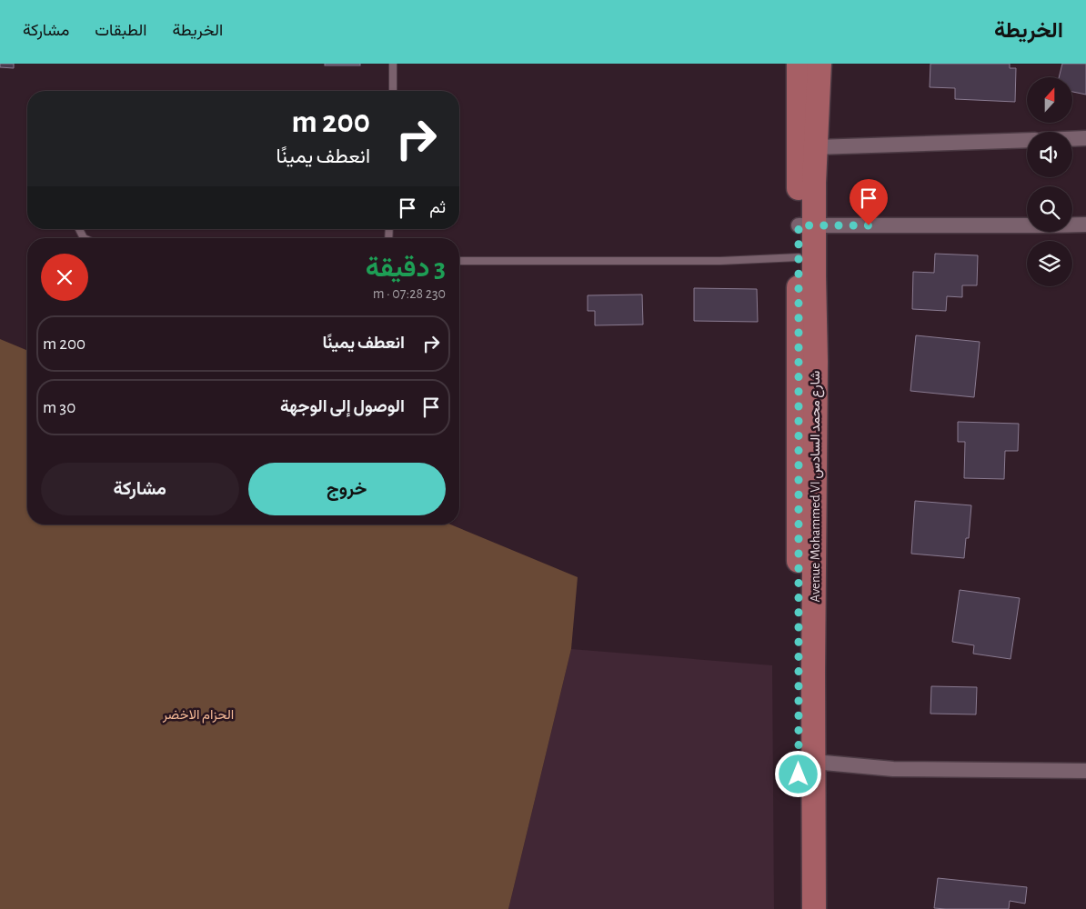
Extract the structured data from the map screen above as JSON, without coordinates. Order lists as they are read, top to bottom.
{
  "streets": {
    "main road": ["Avenue Mohammed VI شارع محمد السادس"]
  },
  "parks": ["الحزام الاخضر"],
  "north": "top",
  "page": {
    "header": "الخريطة",
    "nav": ["الخريطة", "الطبقات", "مشاركة"],
    "turn": ["200 m", "انعطف يمينًا"],
    "then": "ثم",
    "heading": ["3 دقيقة", "230 m · 07:28"],
    "list": [
      {
        "name": "انعطف يمينًا",
        "value": "200 m"
      },
      {
        "name": "الوصول إلى الوجهة",
        "value": "30 m"
      }
    ],
    "buttons": ["خروج", "مشاركة"]
  }
}
